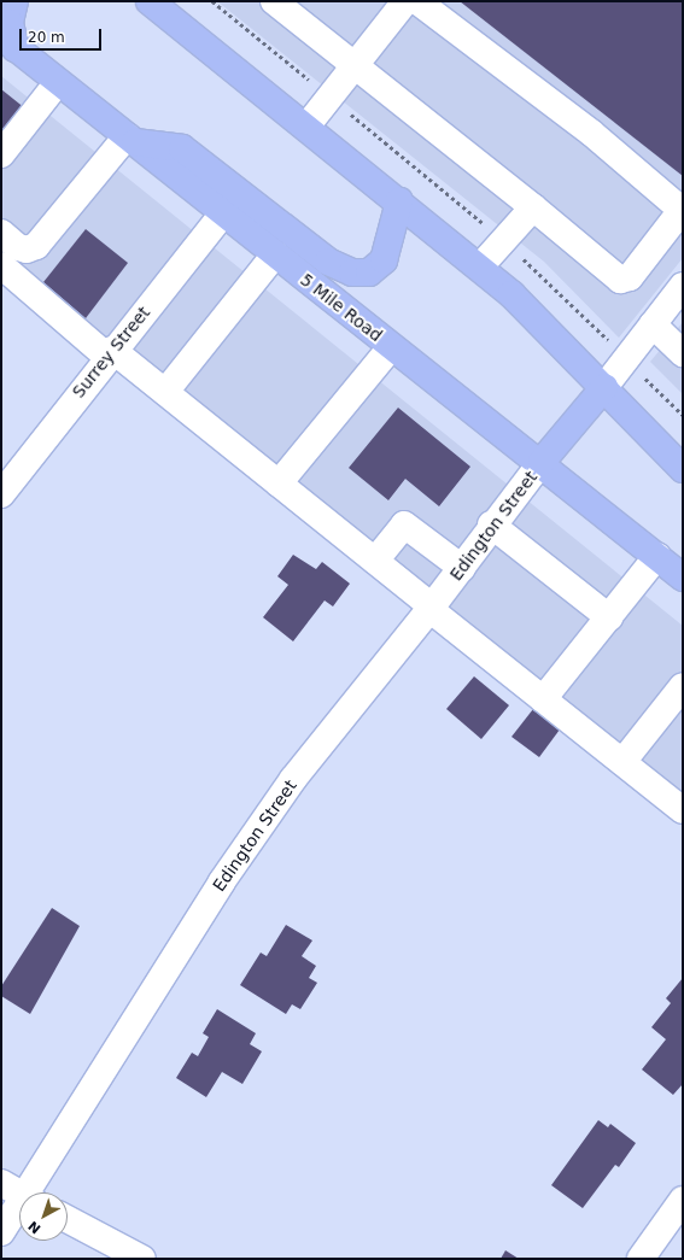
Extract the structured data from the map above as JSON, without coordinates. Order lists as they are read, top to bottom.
{
  "streets": {
    "main road": ["5 Mile Road"],
    "street": ["Surrey Street", "Edington Street"]
  },
  "crossings": [
    ["5 Mile Road", "Surrey Street"],
    ["5 Mile Road", "Edington Street"]
  ],
  "scale_bar": "20 m",
  "north": "bottom left"
}
